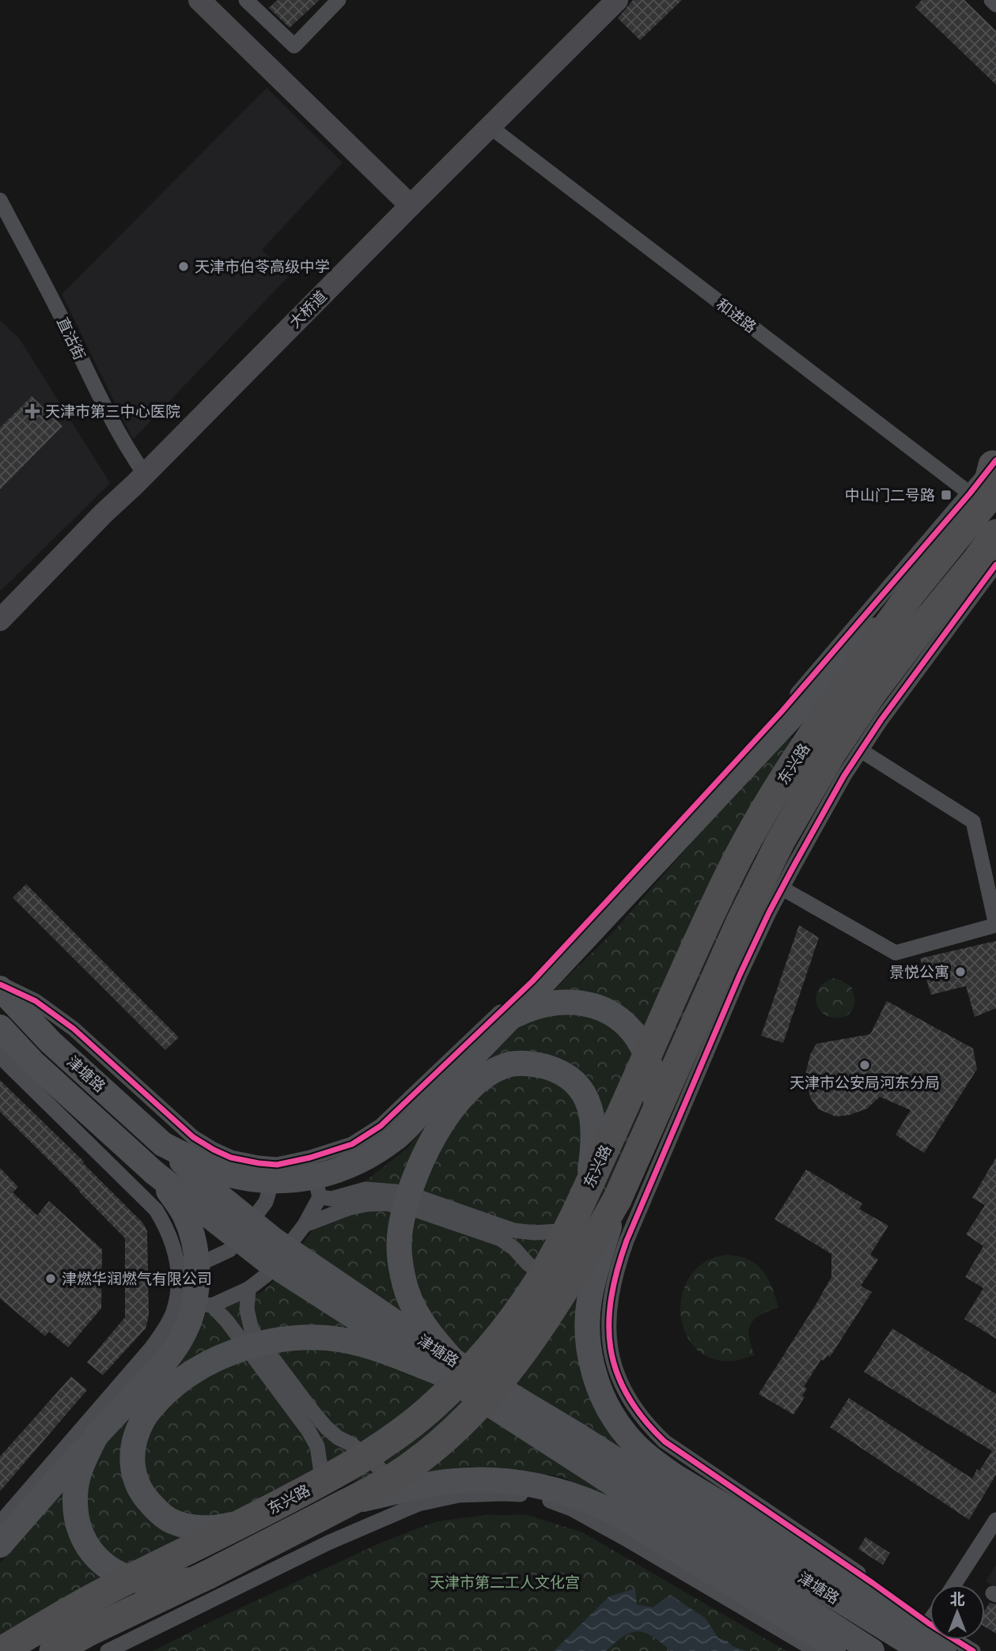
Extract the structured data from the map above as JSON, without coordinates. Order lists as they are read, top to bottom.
{
  "streets": {
    "highway": ["东兴路"],
    "main road": ["津塘路"],
    "street": ["大桥道", "和进路", "直沽街"]
  },
  "crossings": [
    ["大桥道", "和进路"],
    ["大桥道", "直沽街"],
    ["和进路", "东兴路"]
  ],
  "parks": ["天津市第二工人文化宫"],
  "places": {
    "other": [
      "天津市伯苓高级中学",
      "景悦公寓",
      "天津市公安局河东分局",
      "津燃华润燃气有限公司"
    ],
    "health": ["天津市第三中心医院"],
    "transit": ["中山门二号路"]
  },
  "north": "top"
}
